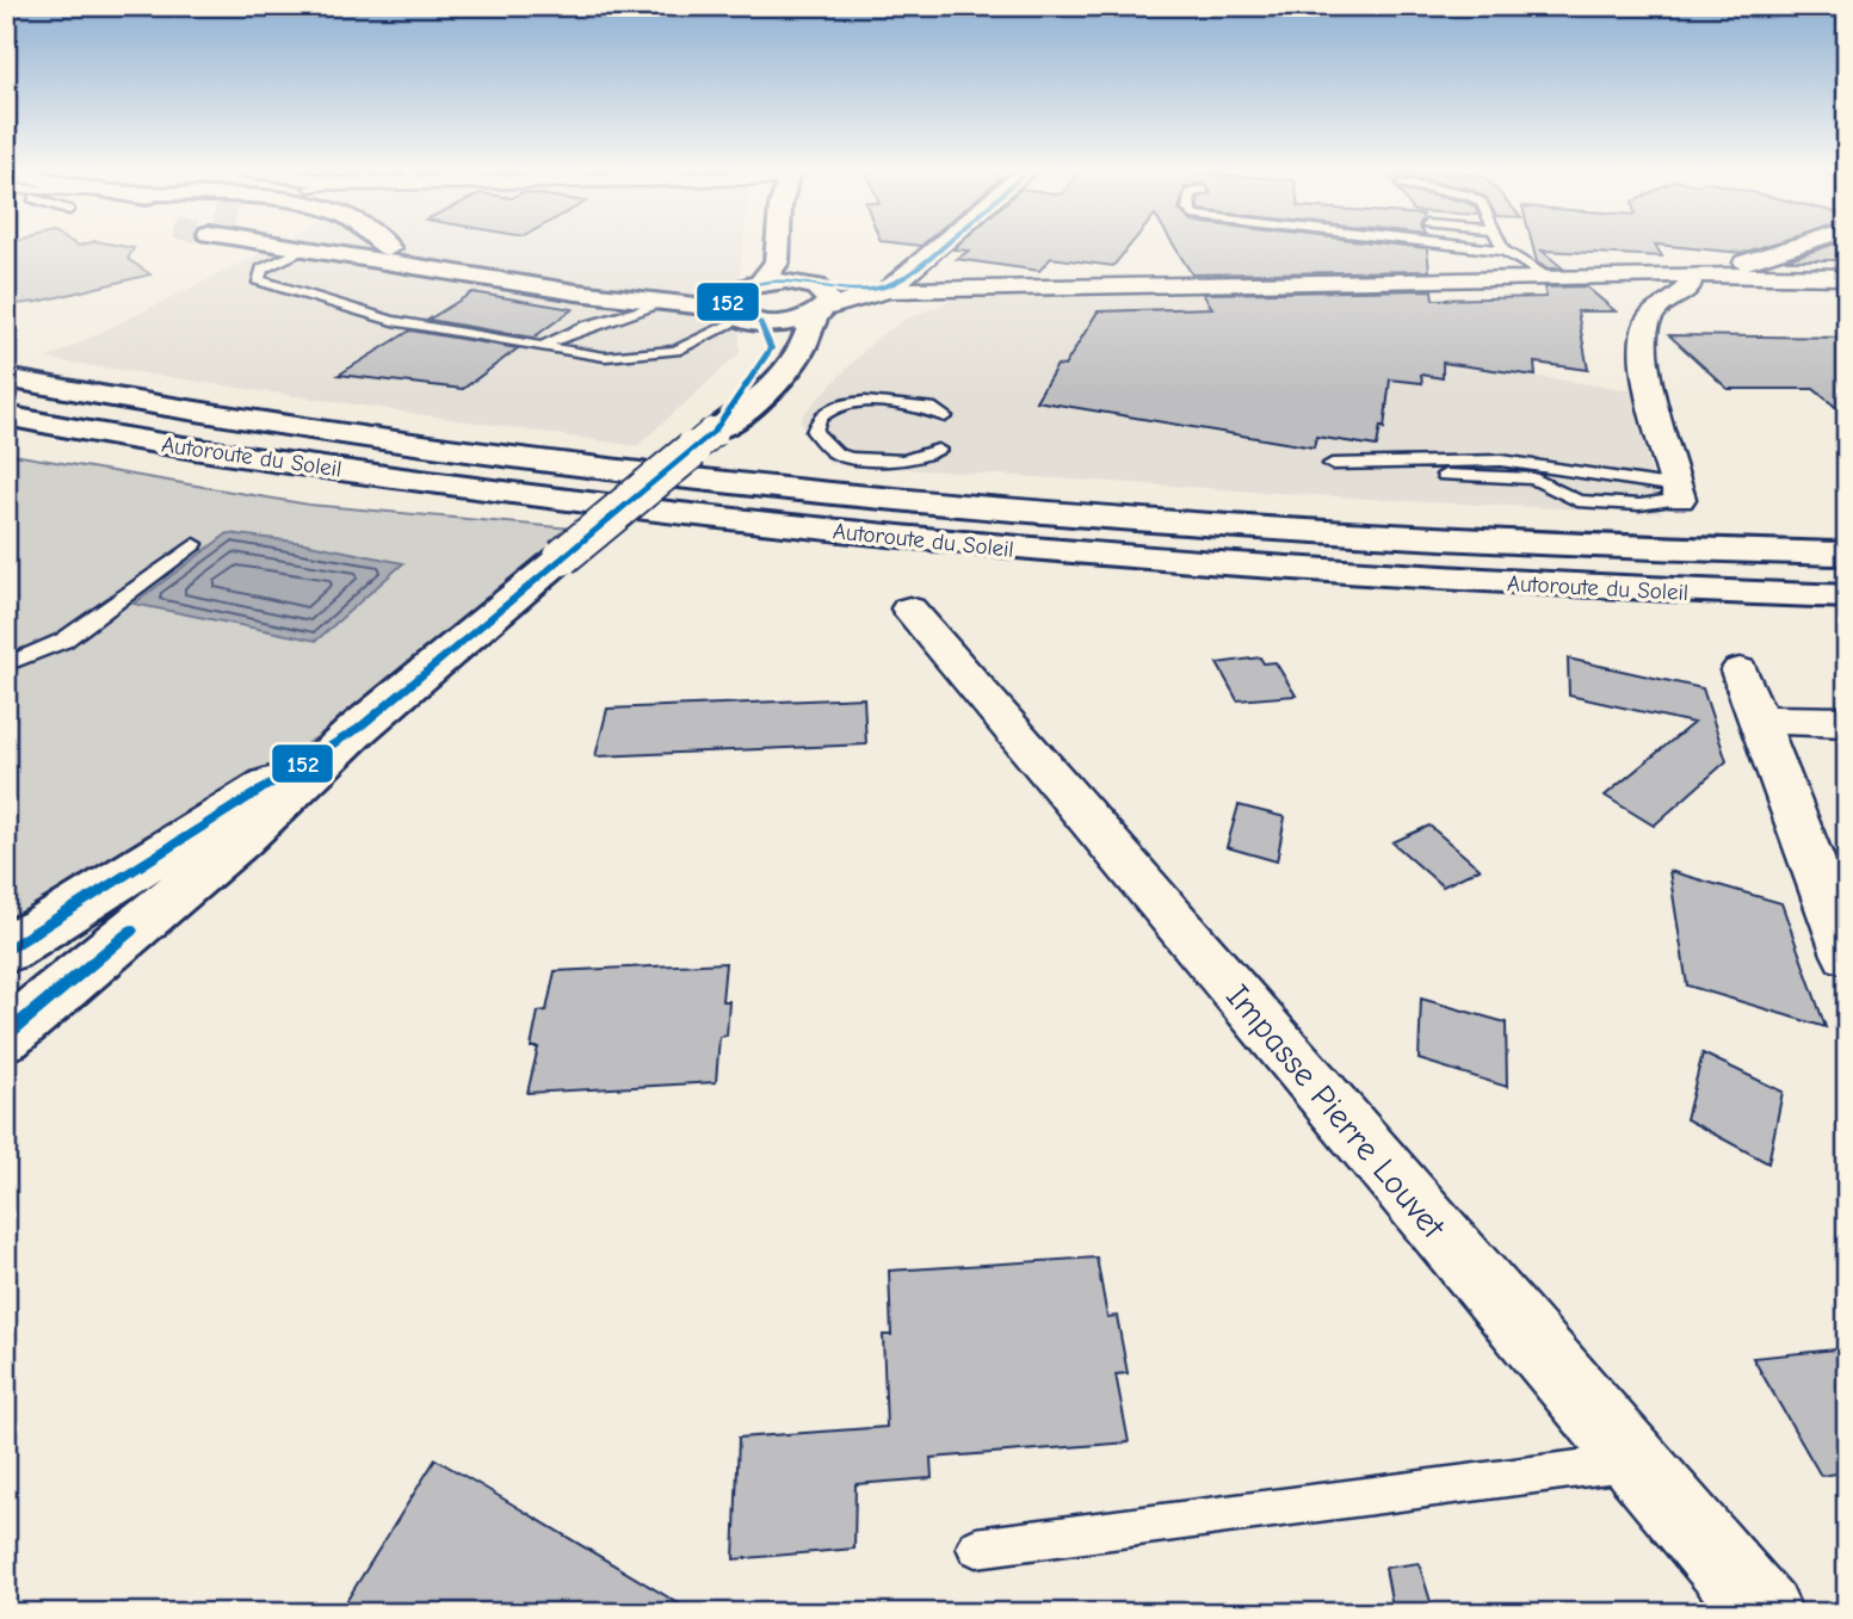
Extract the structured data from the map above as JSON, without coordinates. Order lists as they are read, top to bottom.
{
  "streets": {
    "main road": ["Autoroute du Soleil"],
    "street": ["Impasse Pierre Louvet"]
  },
  "lines": ["transit line 152"]
}
